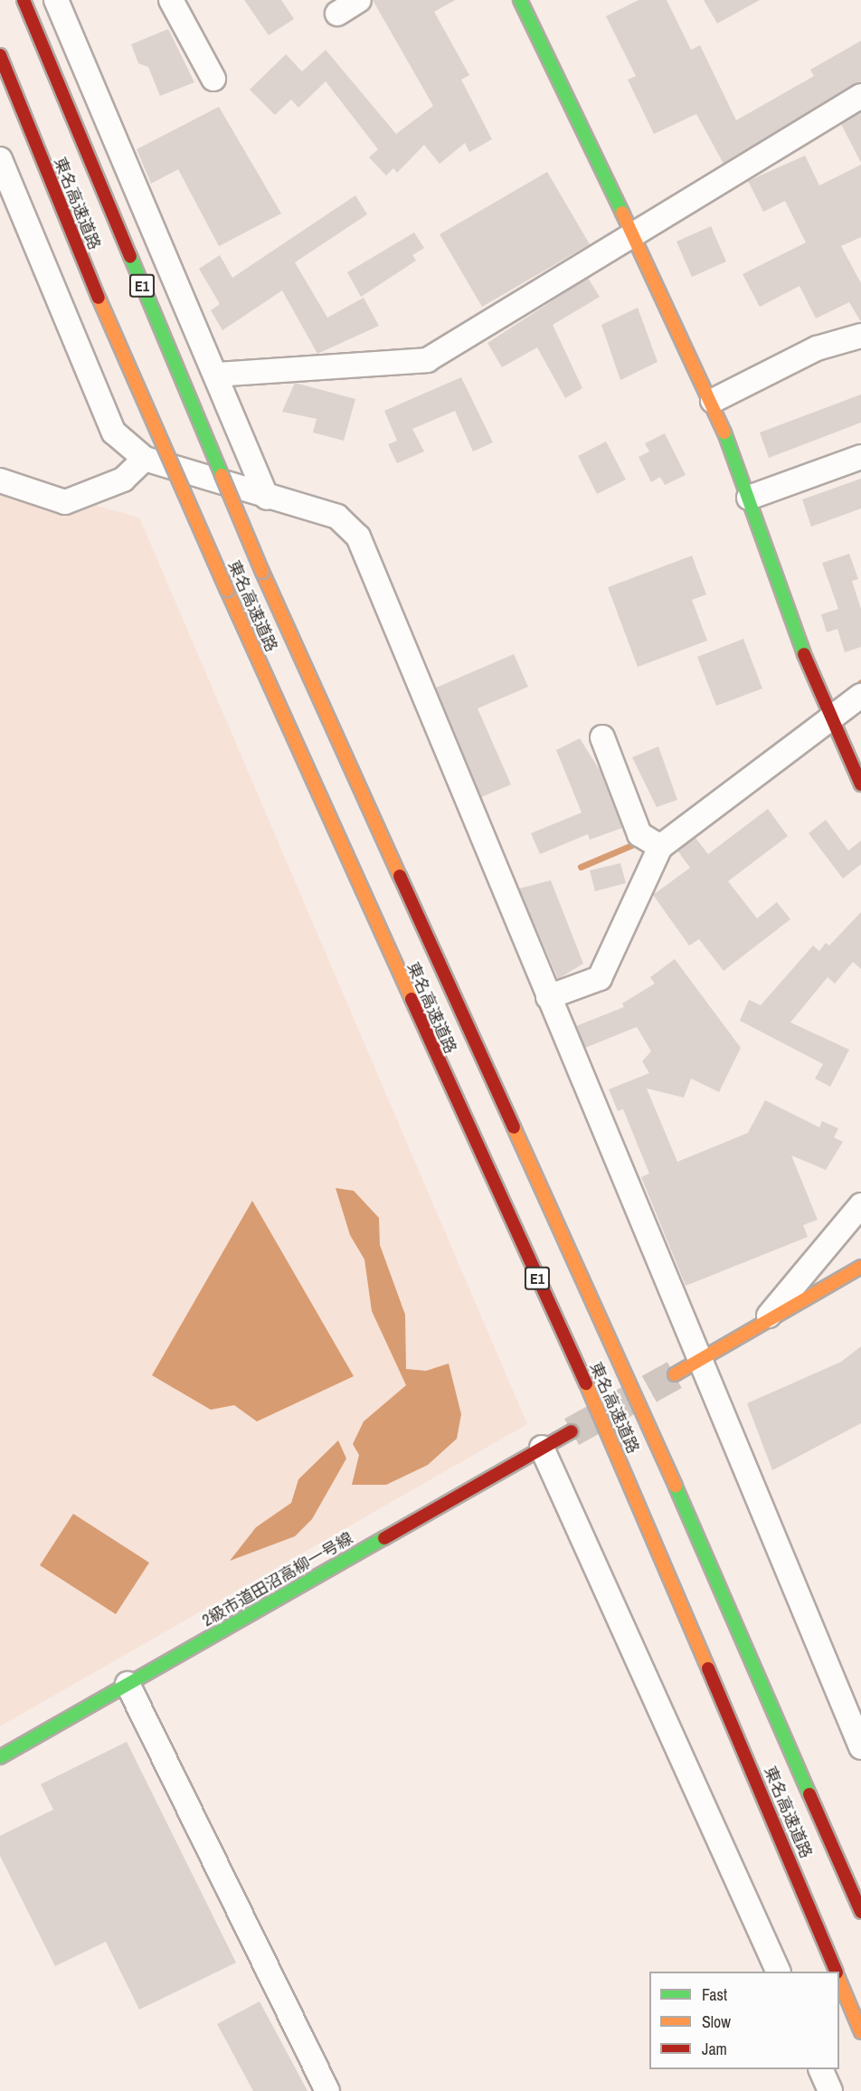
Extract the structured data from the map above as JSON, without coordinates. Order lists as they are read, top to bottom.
{
  "streets": {
    "main road": ["東名高速道路", "E1", "2級市道田沼高柳一号線"]
  },
  "legend": ["Fast", "Slow", "Jam"]
}
